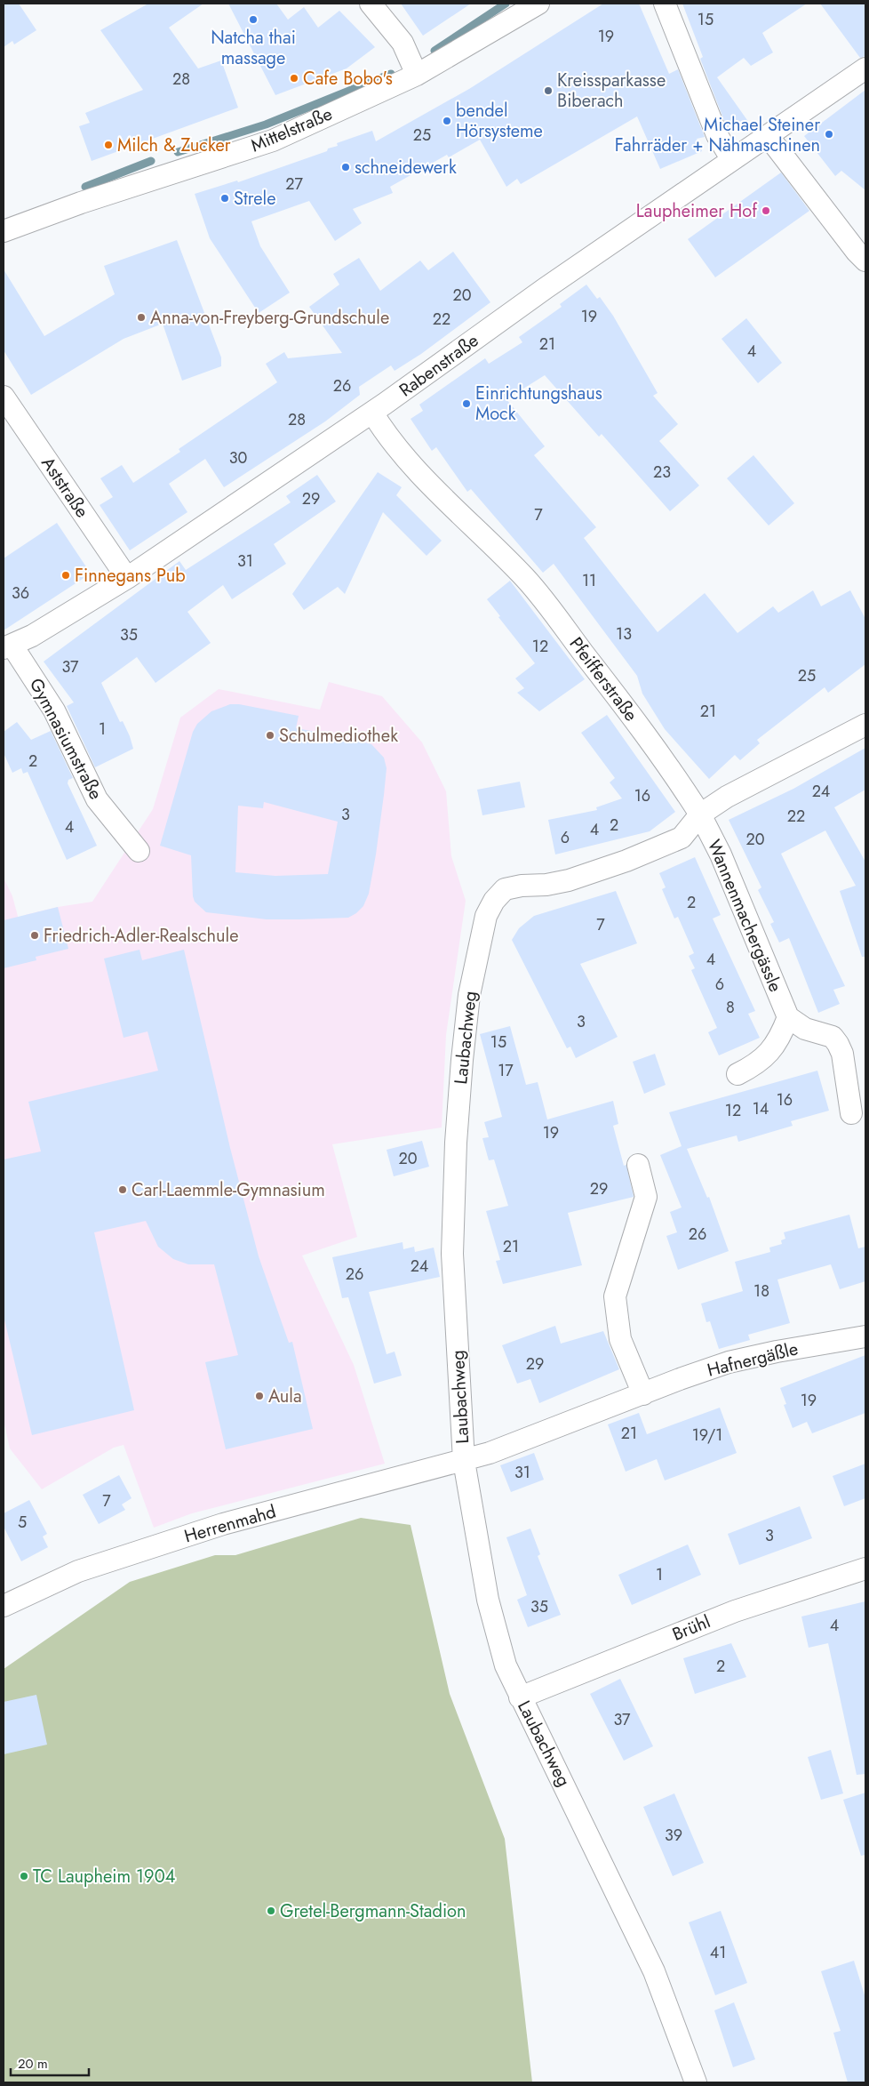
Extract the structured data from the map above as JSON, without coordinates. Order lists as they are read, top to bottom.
{
  "streets": {
    "street": [
      "Mittelstraße",
      "Rabenstraße",
      "Aststraße",
      "Pfeifferstraße",
      "Gymnasiumstraße",
      "Wannenmachergässle",
      "Laubachweg",
      "Hafnergäßle",
      "Herrenmahd",
      "Brühl"
    ]
  },
  "crossings": [
    ["Rabenstraße", "Aststraße"],
    ["Rabenstraße", "Pfeifferstraße"],
    ["Rabenstraße", "Gymnasiumstraße"],
    ["Pfeifferstraße", "Wannenmachergässle"],
    ["Pfeifferstraße", "Laubachweg"],
    ["Wannenmachergässle", "Laubachweg"],
    ["Laubachweg", "Hafnergäßle"],
    ["Laubachweg", "Herrenmahd"],
    ["Laubachweg", "Brühl"],
    ["Hafnergäßle", "Herrenmahd"]
  ],
  "places": [
    "Natcha thai massage",
    "Cafe Bobo's",
    "Kreissparkasse Biberach",
    "bendel Hörsysteme",
    "Michael Steiner Fahrräder + Nähmaschinen",
    "Milch & Zucker",
    "schneidewerk",
    "Strele",
    "Laupheimer Hof",
    "Anna-von-Freyberg-Grundschule",
    "Einrichtungshaus Mock",
    "Finnegans Pub",
    "Schulmediothek",
    "Friedrich-Adler-Realschule",
    "Carl-Laemmle-Gymnasium",
    "Aula",
    "TC Laupheim 1904",
    "Gretel-Bergmann-Stadion"
  ],
  "house_numbers": [
    "15",
    "19",
    "28",
    "25",
    "27",
    "20",
    "19",
    "22",
    "21",
    "4",
    "26",
    "28",
    "30",
    "23",
    "29",
    "7",
    "31",
    "11",
    "36",
    "13",
    "35",
    "12",
    "37",
    "25",
    "21",
    "1",
    "2",
    "24",
    "16",
    "3",
    "22",
    "2",
    "4",
    "4",
    "6",
    "20",
    "2",
    "7",
    "4",
    "6",
    "8",
    "3",
    "15",
    "17",
    "16",
    "14",
    "12",
    "19",
    "20",
    "29",
    "26",
    "21",
    "24",
    "26",
    "18",
    "29",
    "19",
    "21",
    "19/1",
    "31",
    "7",
    "5",
    "3",
    "1",
    "35",
    "4",
    "2",
    "37",
    "39",
    "41"
  ],
  "scale_bar": "20 m"
}
